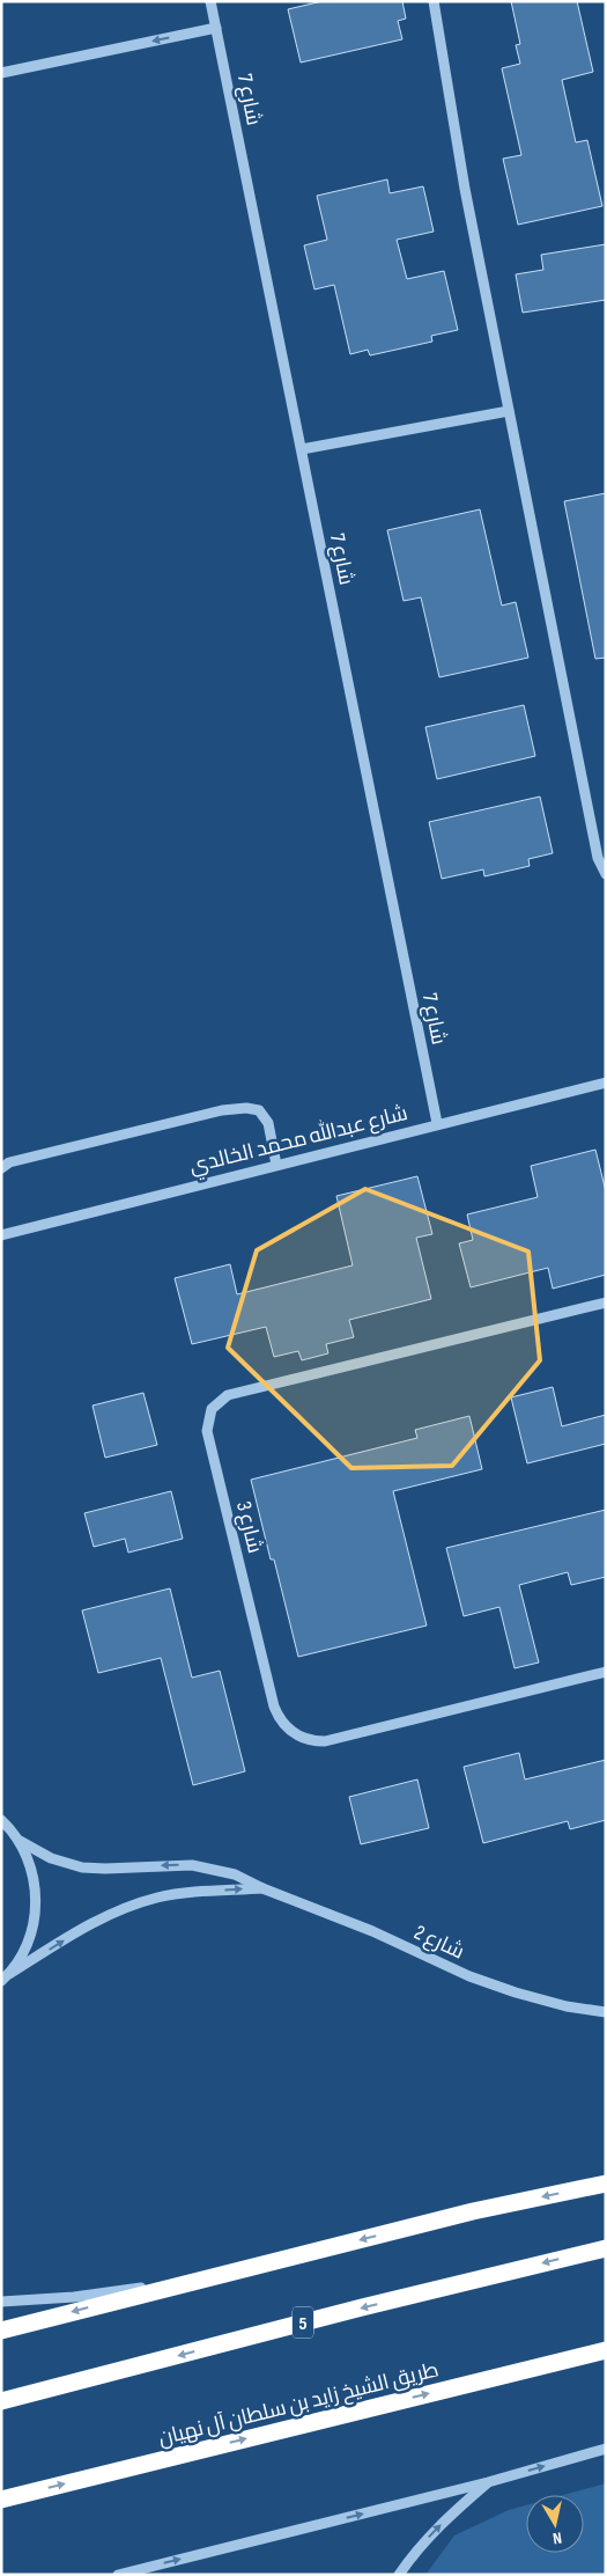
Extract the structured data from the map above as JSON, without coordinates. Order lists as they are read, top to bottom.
{
  "streets": {
    "highway": ["5", "طريق الشيخ زايد بن سلطان آل نهيان"],
    "street": [
      "شارع 7",
      "شارع عبدالله محمد الخالدي",
      "شارع 3",
      "شارع 2"
    ]
  },
  "crossings": [
    ["شارع 7", "شارع عبدالله محمد الخالدي"]
  ],
  "north": "bottom"
}
